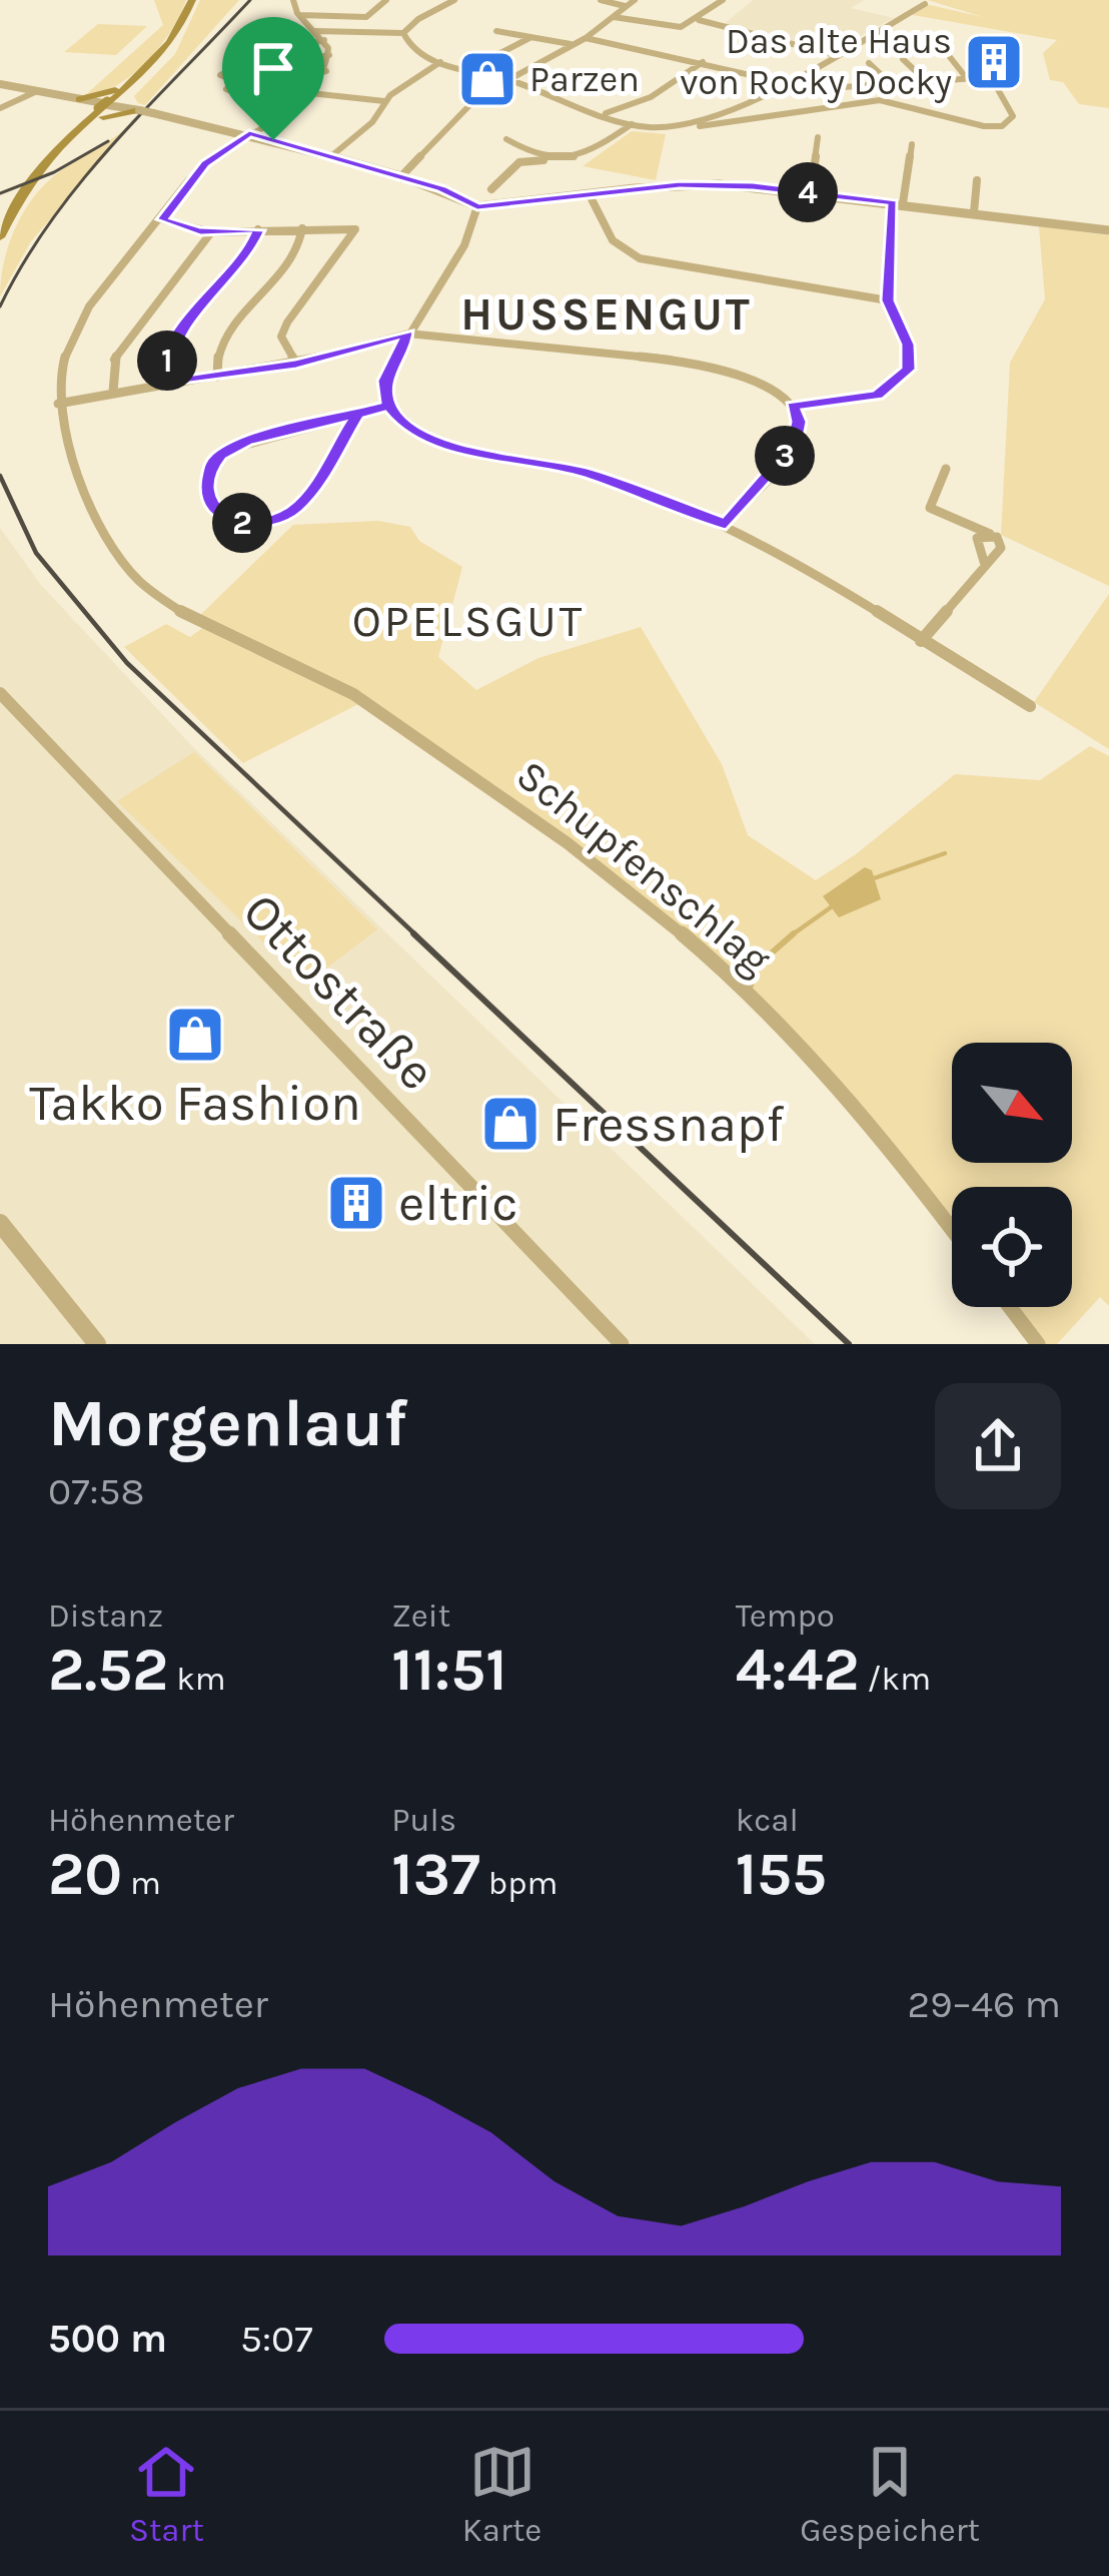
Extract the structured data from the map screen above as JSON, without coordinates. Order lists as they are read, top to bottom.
{
  "streets": {
    "street": ["Schupfenschlag", "Ottostraße"]
  },
  "districts": ["HUSSENGUT", "OPELSGUT"],
  "places": {
    "building": ["Das alte Haus von Rocky Docky", "eltric"],
    "shop": ["Parzen", "Takko Fashion", "Fressnapf"]
  },
  "north": "bottom right",
  "page": {
    "pins": [
      "4",
      "1",
      "3",
      "2"
    ],
    "heading": ["Morgenlauf", "07:58"],
    "stats": [
      ["Distanz", "2.52 km"],
      ["Zeit", "11:51"],
      ["Tempo", "4:42 /km"],
      ["Höhenmeter", "20 m"],
      ["Puls", "137 bpm"],
      ["kcal", "155"]
    ],
    "chart": ["Höhenmeter", "29–46 m"],
    "list": [
      {
        "name": "500 m",
        "note": "5:07"
      }
    ],
    "tabs": ["Start", "Karte", "Gespeichert"]
  }
}
